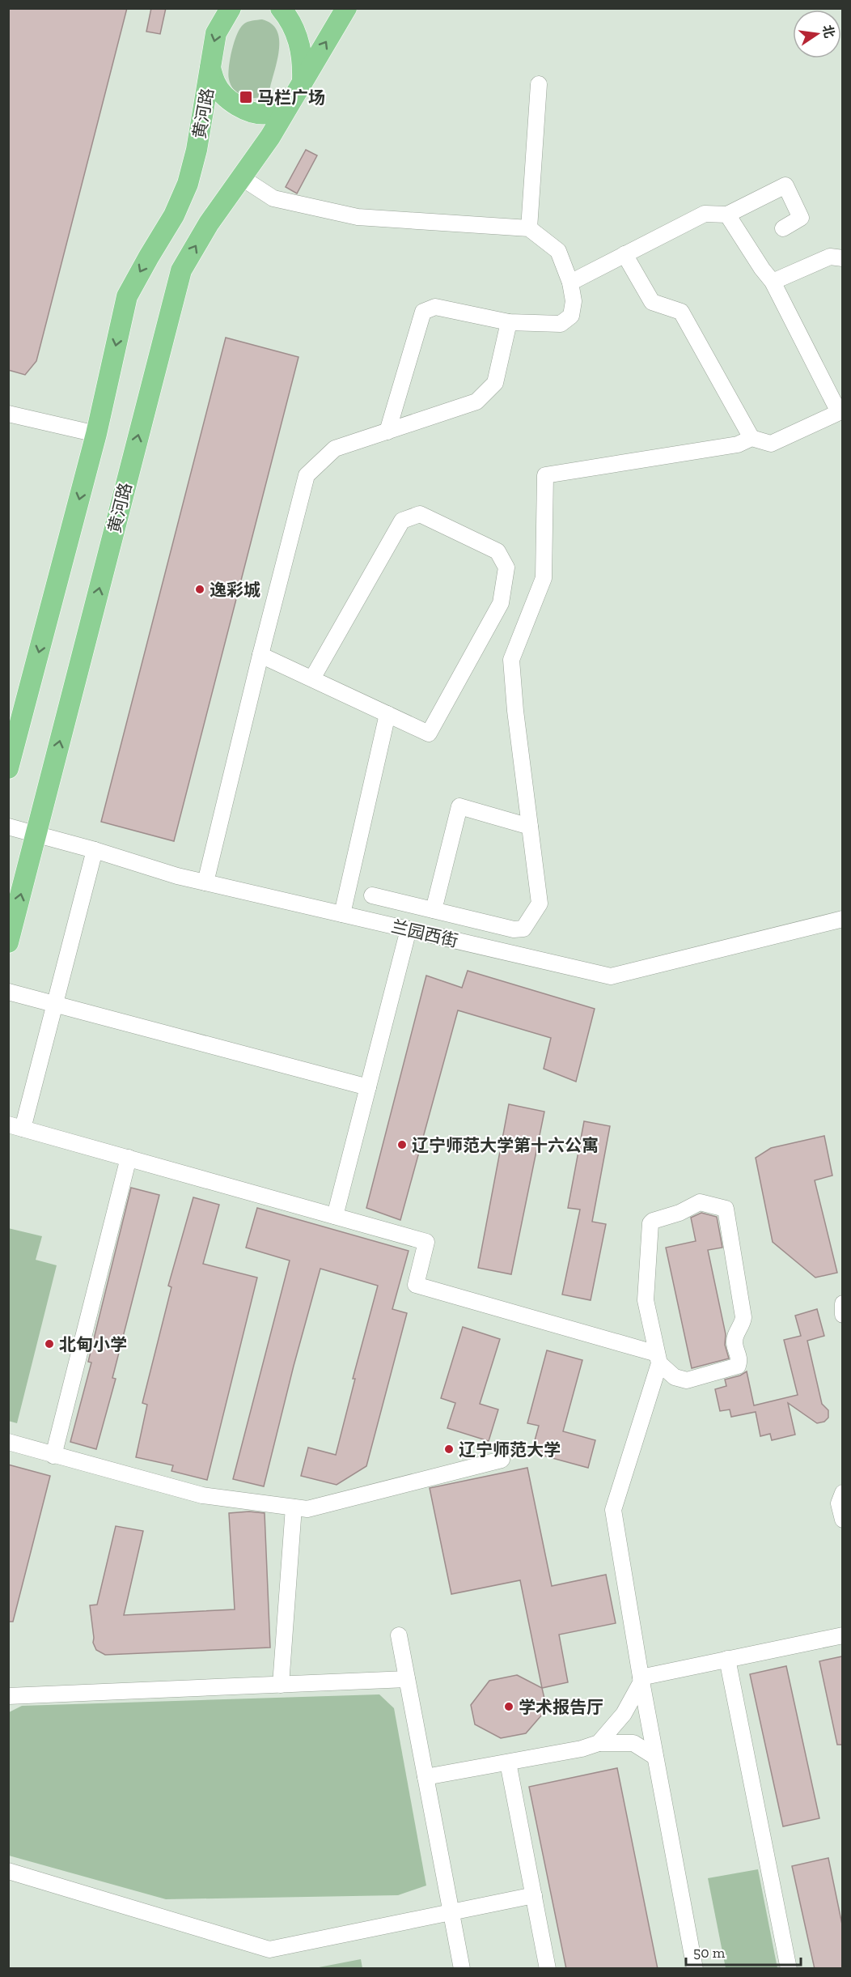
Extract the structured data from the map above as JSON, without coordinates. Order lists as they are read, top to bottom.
{
  "streets": {
    "main road": ["黄河路"],
    "street": ["兰园西街"]
  },
  "crossings": [
    ["黄河路", "兰园西街"]
  ],
  "places": {
    "transit": ["马栏广场"],
    "other": [
      "逸彩城",
      "辽宁师范大学第十六公寓",
      "北甸小学",
      "辽宁师范大学",
      "学术报告厅"
    ]
  },
  "scale_bar": "50 m",
  "north": "right"
}
